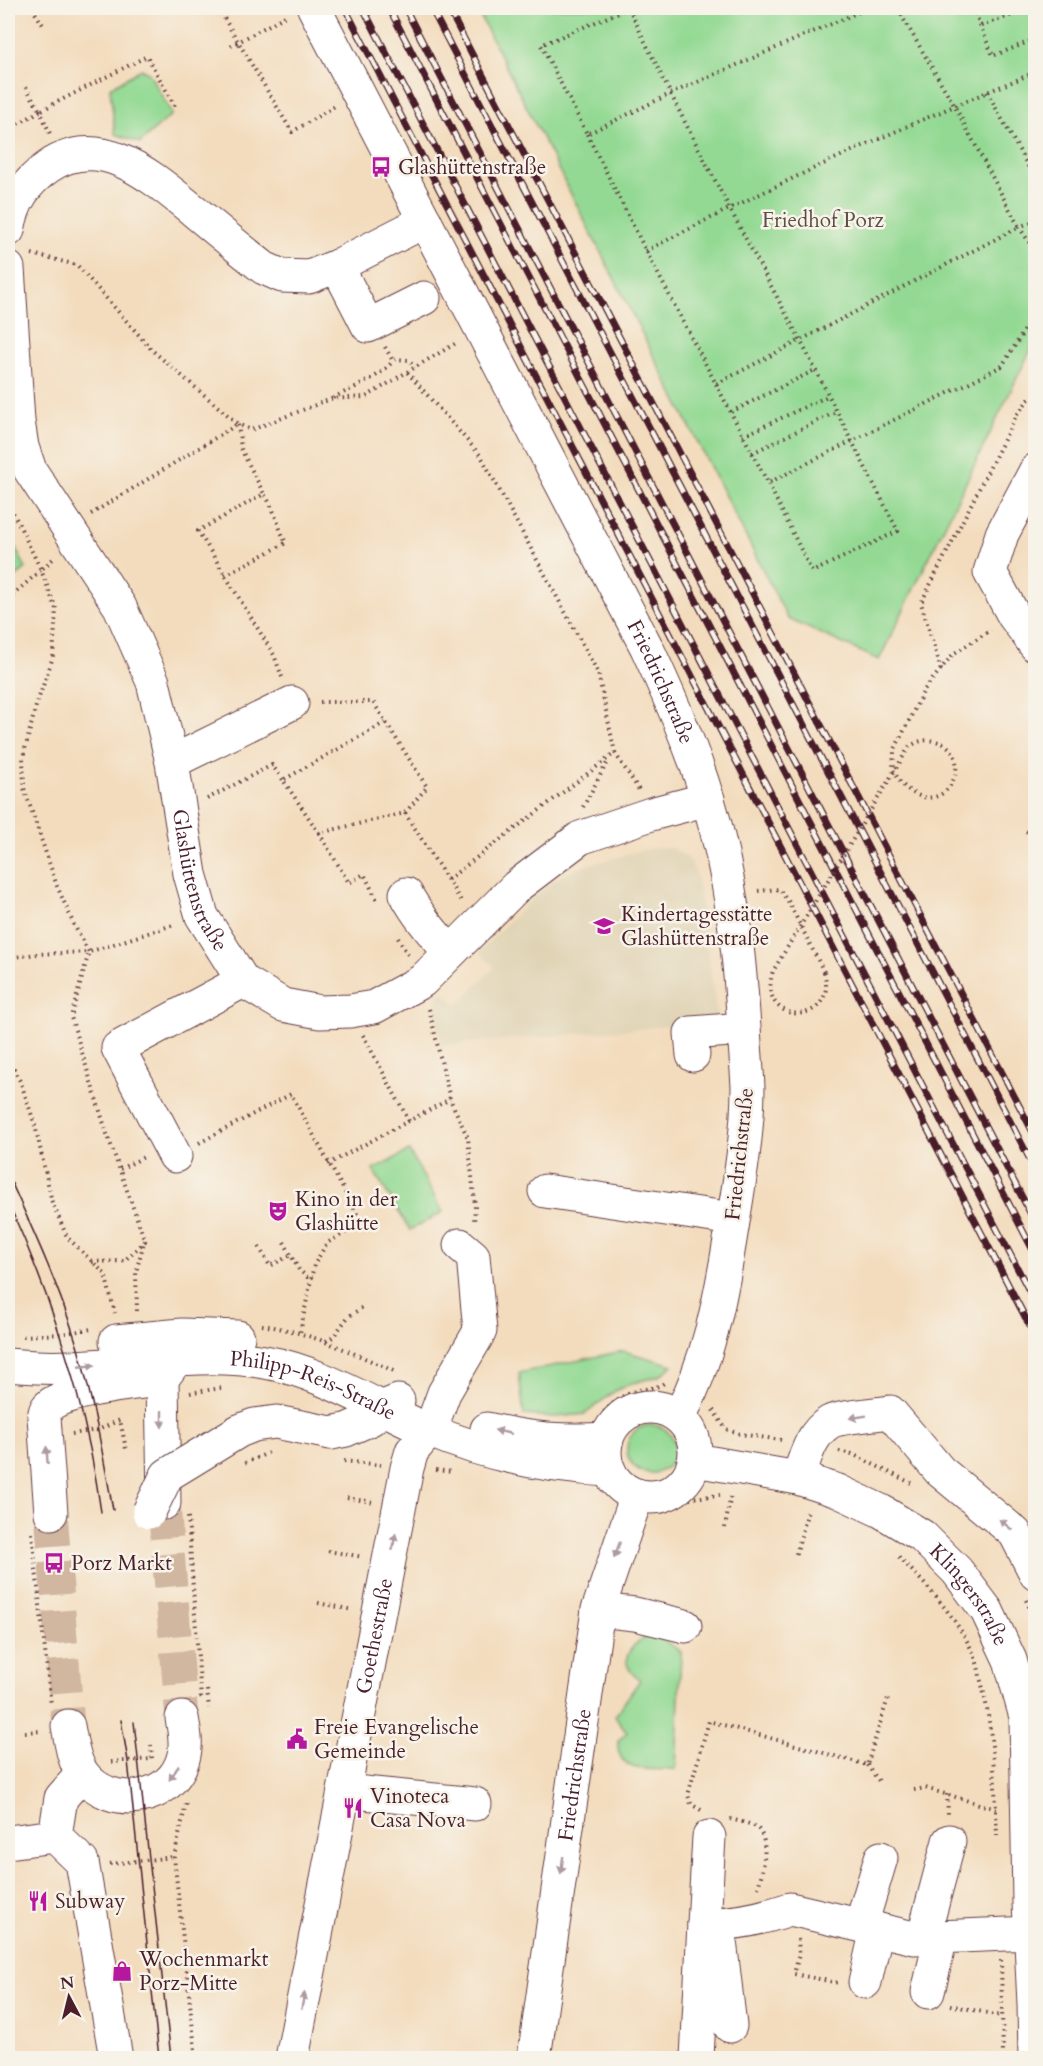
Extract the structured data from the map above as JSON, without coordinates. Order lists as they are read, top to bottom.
{
  "streets": {
    "street": [
      "Friedrichstraße",
      "Glashüttenstraße",
      "Philipp-Reis-Straße",
      "Klingerstraße",
      "Goethestraße"
    ]
  },
  "crossings": [
    ["Friedrichstraße", "Glashüttenstraße"],
    ["Friedrichstraße", "Philipp-Reis-Straße"],
    ["Friedrichstraße", "Klingerstraße"],
    ["Philipp-Reis-Straße", "Klingerstraße"],
    ["Philipp-Reis-Straße", "Goethestraße"]
  ],
  "parks": ["Friedhof Porz"],
  "places": {
    "bus stop": ["Glashüttenstraße", "Porz Markt"],
    "school or university": ["Kindertagesstätte Glashüttenstraße"],
    "theatre": ["Kino in der Glashütte"],
    "public building": ["Freie Evangelische Gemeinde"],
    "restaurant": ["Vinoteca Casa Nova", "Subway"],
    "shop": ["Wochenmarkt Porz-Mitte"]
  },
  "north": "top"
}
